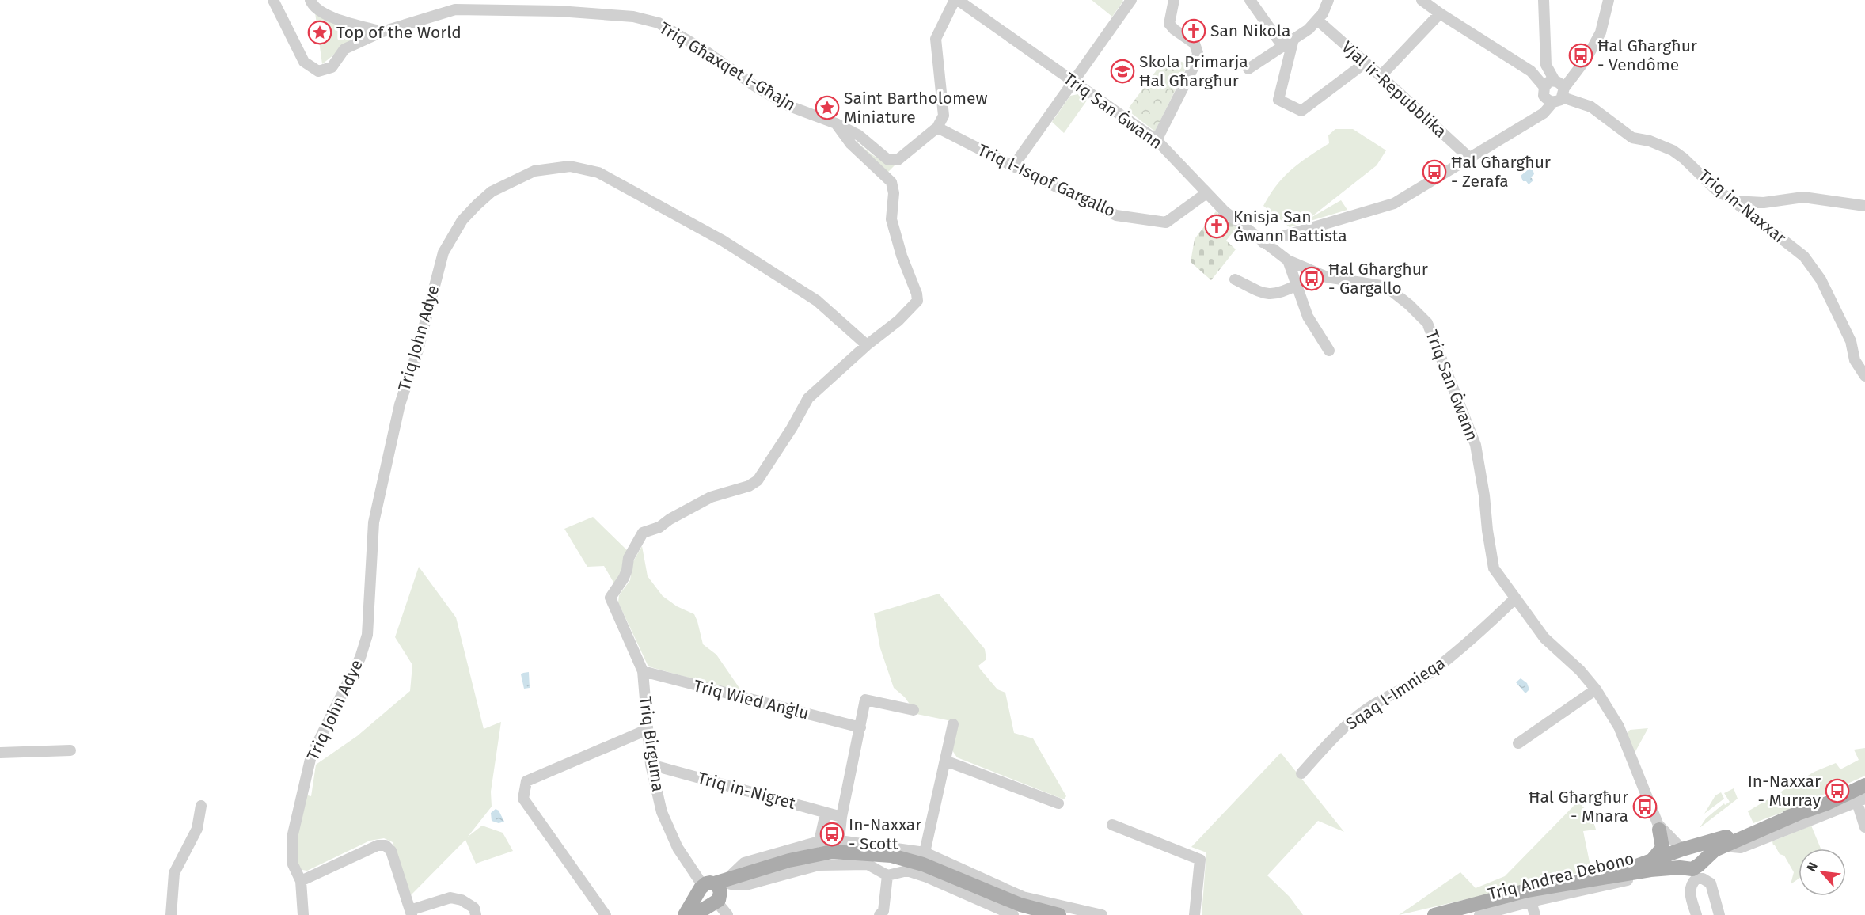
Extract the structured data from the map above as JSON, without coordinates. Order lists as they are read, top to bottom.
{
  "streets": {
    "main road": ["Triq Andrea Debono"],
    "street": [
      "Triq Għaxqet l-Għajn",
      "Vjal ir-Repubblika",
      "Triq San Ġwann",
      "Triq l-Isqof Gargallo",
      "Triq in-Naxxar",
      "Triq John Adye",
      "Sqaq l-Imnieqa",
      "Triq Wied Anġlu",
      "Triq Birguma",
      "Triq in-Nigret"
    ]
  },
  "crossings": [
    ["Triq Għaxqet l-Għajn", "Triq l-Isqof Gargallo"],
    ["Triq San Ġwann", "Triq l-Isqof Gargallo"],
    ["Triq San Ġwann", "Sqaq l-Imnieqa"],
    ["Triq John Adye", "Triq Birguma"],
    ["Triq Wied Anġlu", "Triq Birguma"],
    ["Triq Birguma", "Triq in-Nigret"]
  ],
  "places": {
    "church": ["San Nikola", "Knisja San Ġwann Battista"],
    "place": ["Top of the World", "Saint Bartholomew Miniature"],
    "bus stop": [
      "Ħal Għargħur - Vendôme",
      "Ħal Għargħur - Zerafa",
      "Ħal Għargħur - Gargallo",
      "In-Naxxar - Murray",
      "Ħal Għargħur - Mnara",
      "In-Naxxar - Scott"
    ],
    "school or university": ["Skola Primarja Ħal Għargħur"]
  },
  "north": "top left"
}
